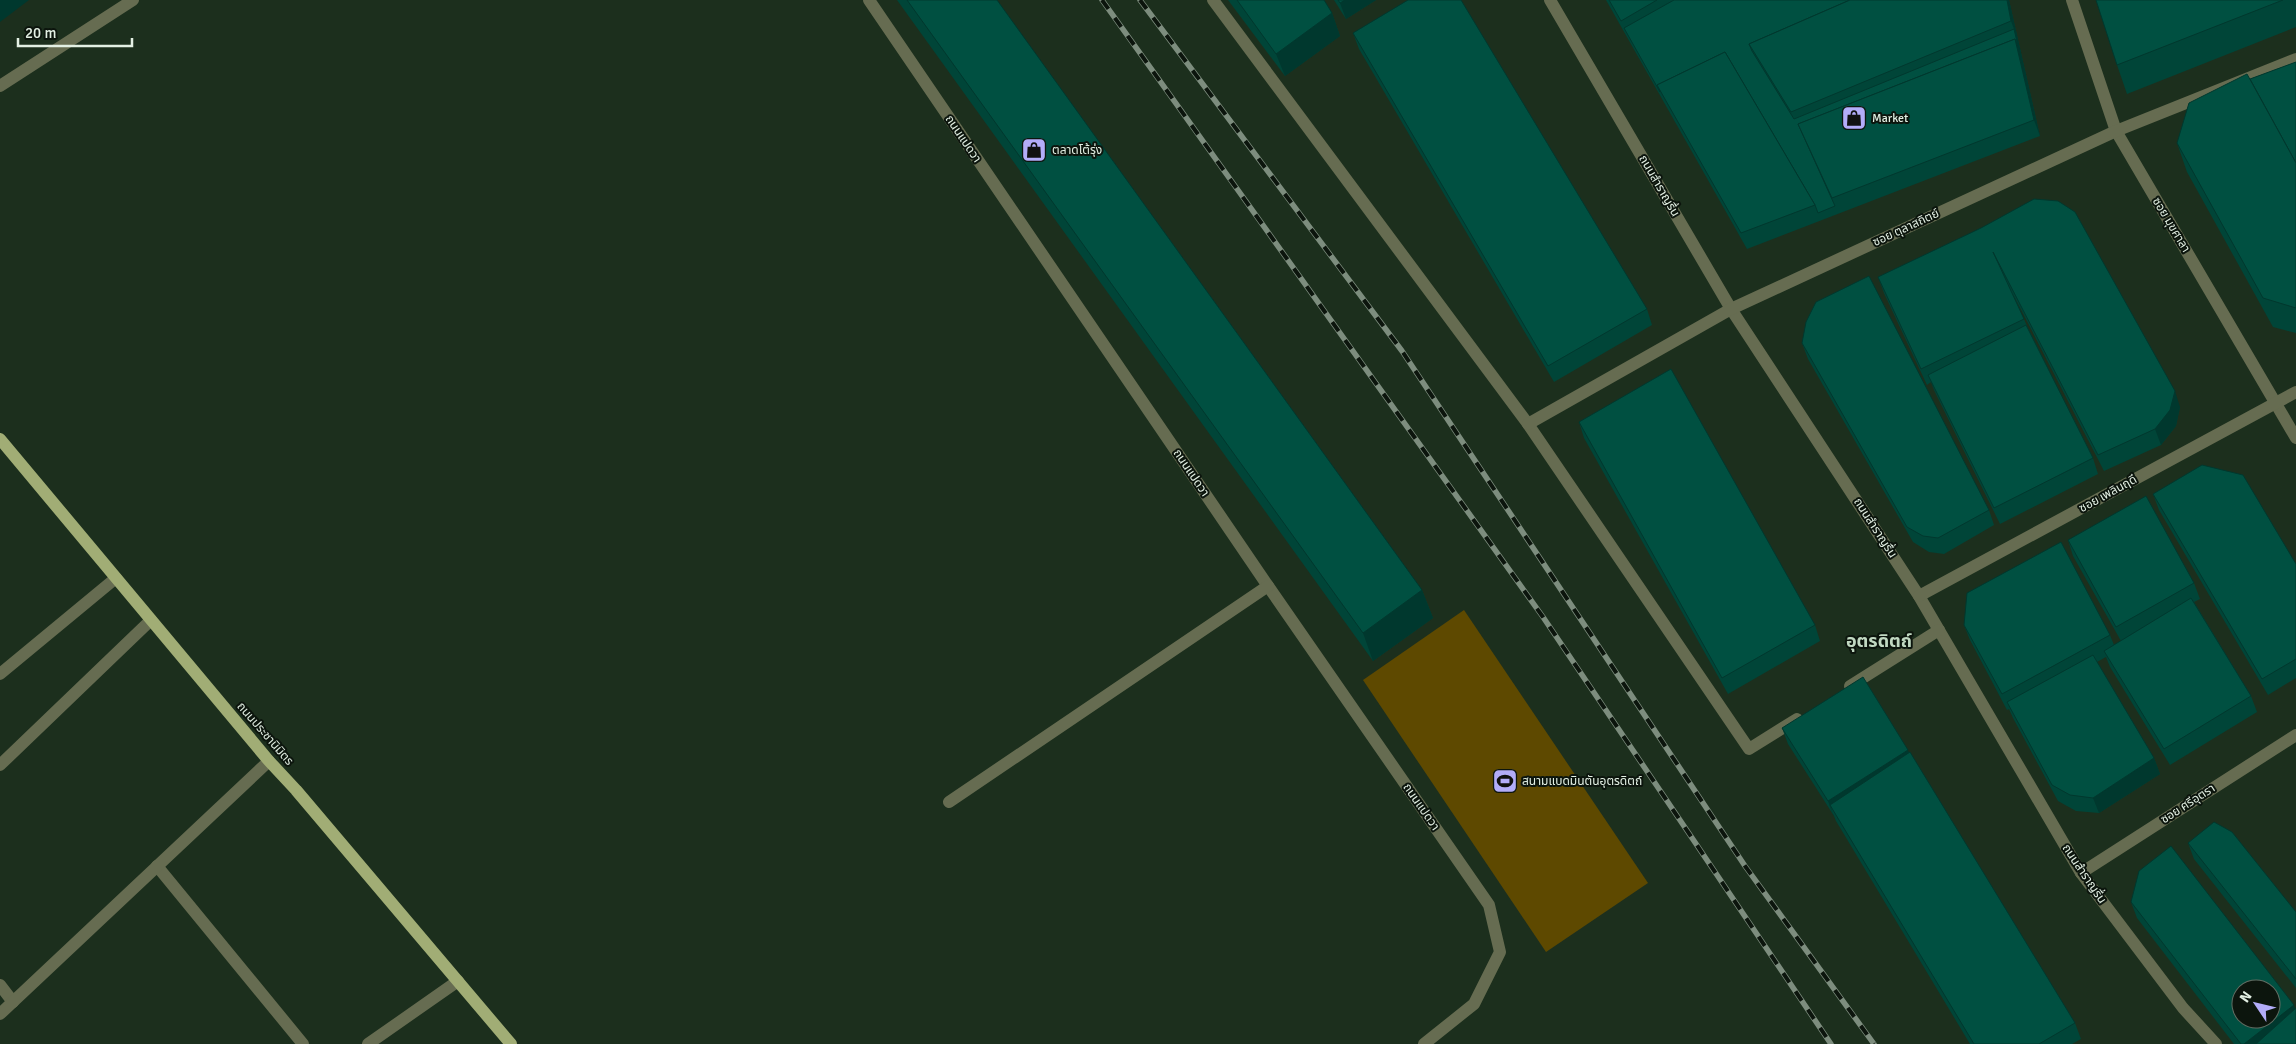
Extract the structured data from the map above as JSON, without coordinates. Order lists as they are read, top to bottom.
{
  "streets": {
    "main road": ["ถนนประชานิมิตร"],
    "street": [
      "ถนนแปดวา",
      "ถนนสำราญรื่น",
      "ซอย มุขศาลา",
      "ซอย ตุลาสถิตย์",
      "ซอย เพลินฤดี",
      "ซอย ศรีอุตรา"
    ]
  },
  "crossings": [
    ["ถนนสำราญรื่น", "ซอย ตุลาสถิตย์"],
    ["ถนนสำราญรื่น", "ซอย เพลินฤดี"],
    ["ถนนสำราญรื่น", "ซอย ศรีอุตรา"],
    ["ซอย มุขศาลา", "ซอย ตุลาสถิตย์"],
    ["ซอย มุขศาลา", "ซอย เพลินฤดี"]
  ],
  "districts": ["อุตรดิตถ์"],
  "places": {
    "shop": ["Market", "ตลาดโต้รุ่ง"],
    "sports": ["สนามแบดมินตันอุตรดิตถ์"]
  },
  "scale_bar": "20 m",
  "north": "top left"
}
